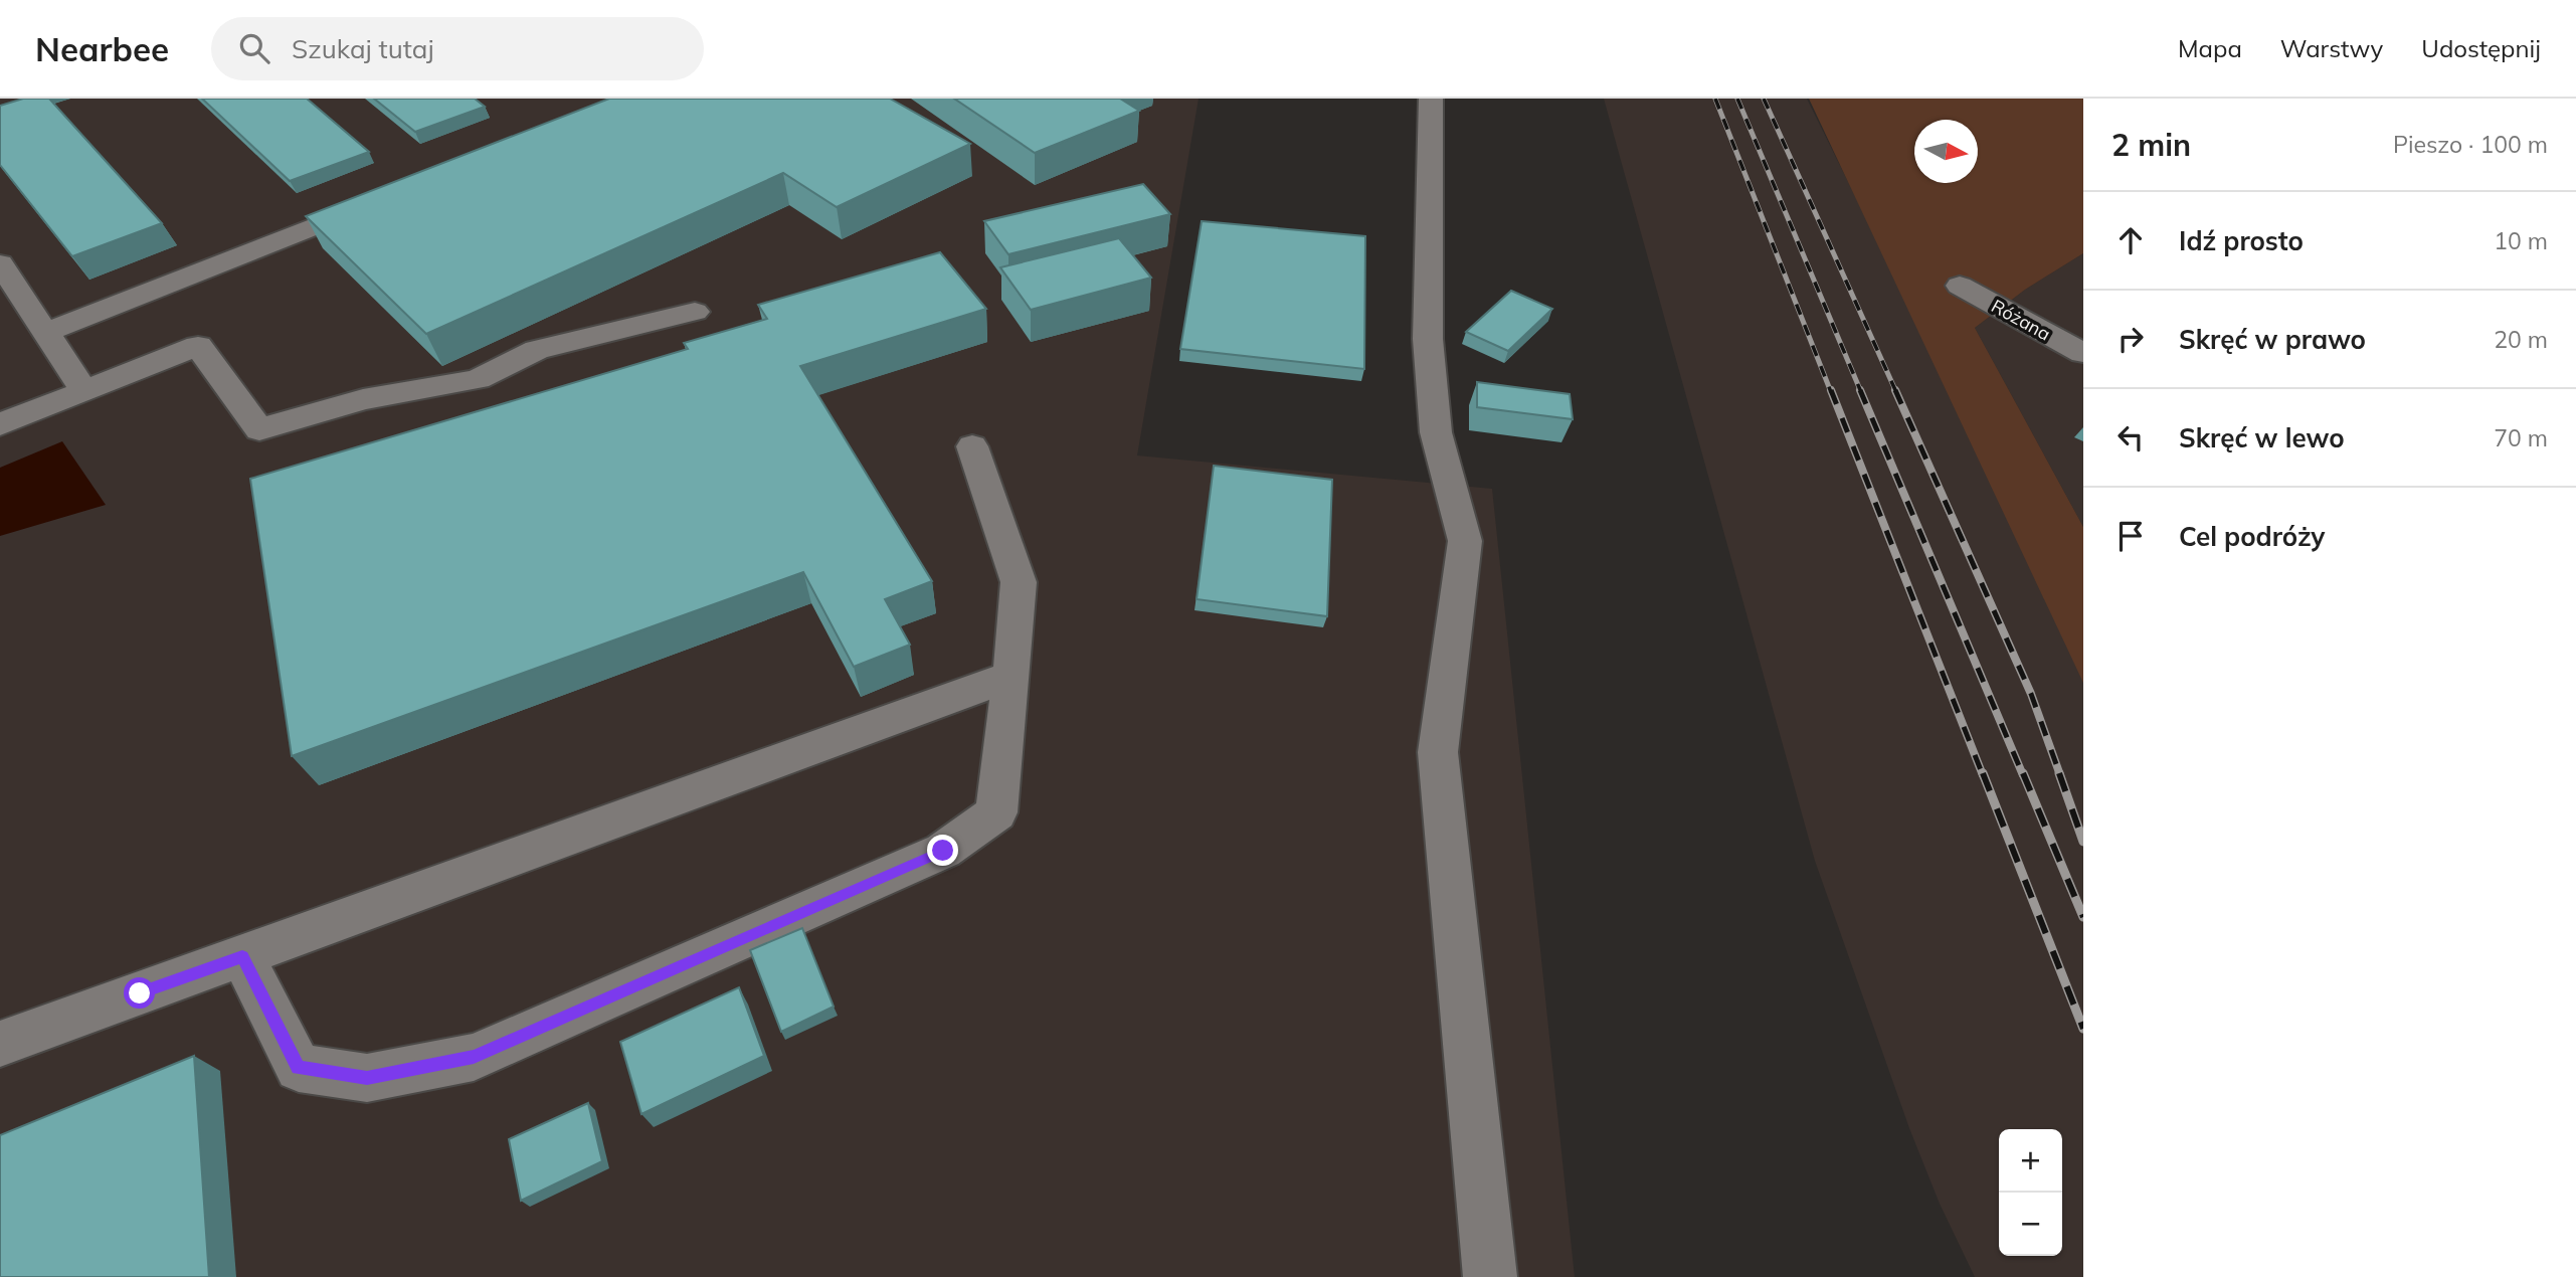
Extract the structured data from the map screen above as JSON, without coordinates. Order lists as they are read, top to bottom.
{
  "streets": {
    "street": ["Różana"]
  },
  "north": "right",
  "page": {
    "header": "Nearbee",
    "search": "Szukaj tutaj",
    "nav": ["Mapa", "Warstwy", "Udostępnij"],
    "heading": ["2 min", "Pieszo · 100 m"],
    "list": [
      ["Idź prosto", "10 m"],
      ["Skręć w prawo", "20 m"],
      ["Skręć w lewo", "70 m"],
      "Cel podróży"
    ],
    "map_buttons": ["+", "−"]
  }
}
